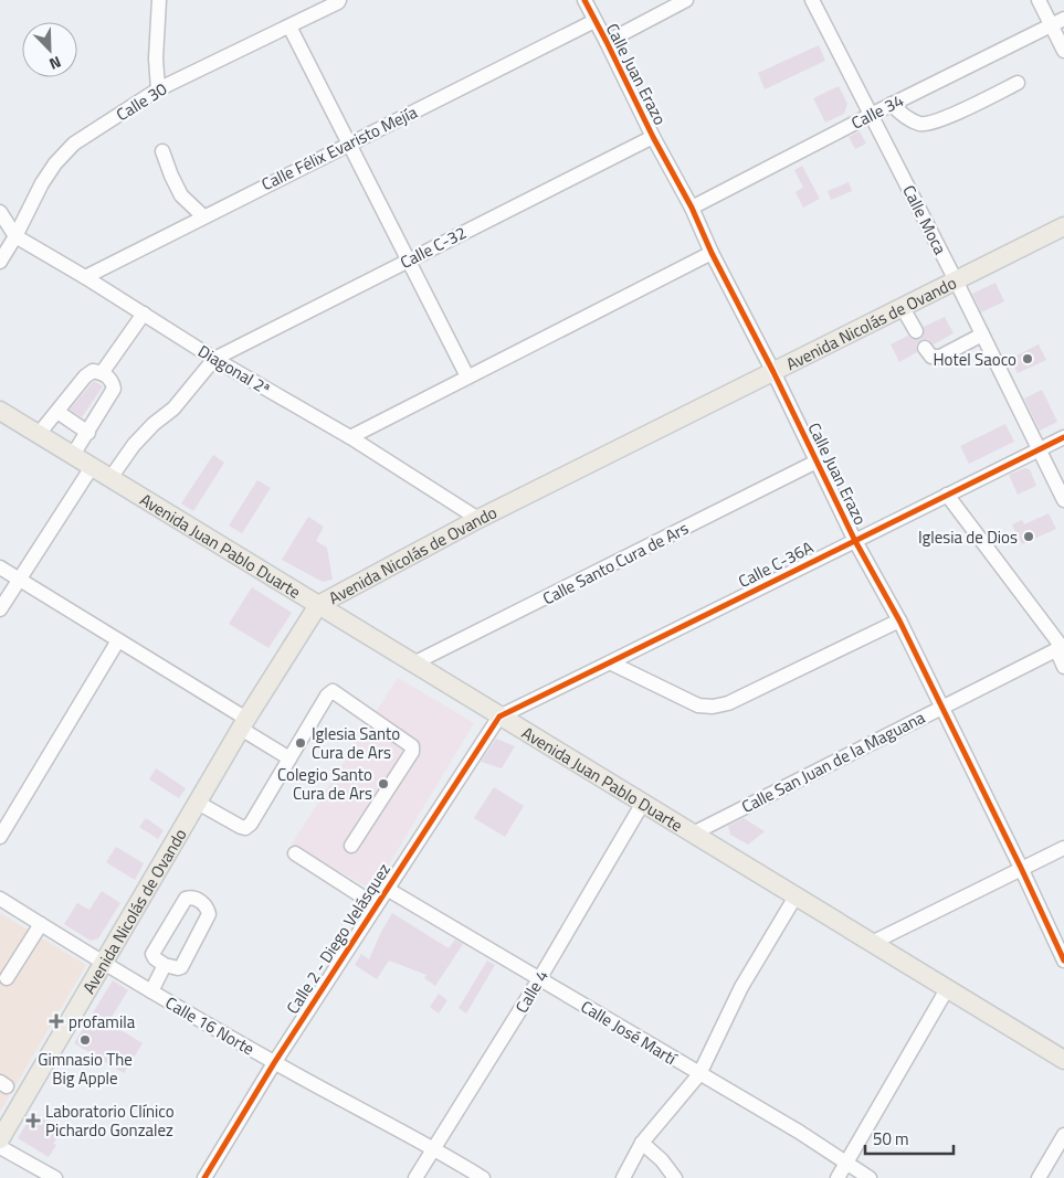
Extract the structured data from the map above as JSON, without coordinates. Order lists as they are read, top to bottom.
{
  "streets": {
    "main road": ["Avenida Nicolás de Ovando", "Avenida Juan Pablo Duarte"],
    "street": [
      "Calle Juan Erazo",
      "Calle 30",
      "Calle 34",
      "Calle Félix Evaristo Mejía",
      "Calle Moca",
      "Calle C-32",
      "Diagonal 2ª",
      "Calle Santo Cura de Ars",
      "Calle C-36A",
      "Calle San Juan de la Maguana",
      "Calle 2 - Diego Velásquez",
      "Calle 4",
      "Calle 16 Norte",
      "Calle José Martí"
    ]
  },
  "crossings": [
    ["Calle Juan Erazo", "Calle 34"],
    ["Calle Juan Erazo", "Calle Félix Evaristo Mejía"],
    ["Calle Juan Erazo", "Calle C-32"],
    ["Calle Juan Erazo", "Avenida Nicolás de Ovando"],
    ["Calle Juan Erazo", "Calle Santo Cura de Ars"],
    ["Calle Juan Erazo", "Calle C-36A"],
    ["Calle Juan Erazo", "Calle San Juan de la Maguana"],
    ["Calle 30", "Diagonal 2ª"],
    ["Calle 34", "Calle Moca"],
    ["Calle Félix Evaristo Mejía", "Diagonal 2ª"],
    ["Calle Moca", "Avenida Nicolás de Ovando"],
    ["Calle Moca", "Calle C-36A"],
    ["Calle C-32", "Diagonal 2ª"],
    ["Avenida Nicolás de Ovando", "Diagonal 2ª"],
    ["Avenida Nicolás de Ovando", "Avenida Juan Pablo Duarte"],
    ["Avenida Nicolás de Ovando", "Calle 16 Norte"],
    ["Avenida Juan Pablo Duarte", "Calle Santo Cura de Ars"],
    ["Avenida Juan Pablo Duarte", "Calle C-36A"],
    ["Avenida Juan Pablo Duarte", "Calle San Juan de la Maguana"],
    ["Avenida Juan Pablo Duarte", "Calle 2 - Diego Velásquez"],
    ["Avenida Juan Pablo Duarte", "Calle 4"],
    ["Calle C-36A", "Calle 2 - Diego Velásquez"],
    ["Calle 2 - Diego Velásquez", "Calle 16 Norte"],
    ["Calle 2 - Diego Velásquez", "Calle José Martí"],
    ["Calle 4", "Calle 16 Norte"],
    ["Calle 4", "Calle José Martí"]
  ],
  "places": {
    "other": [
      "Hotel Saoco",
      "Iglesia de Dios",
      "Iglesia Santo Cura de Ars",
      "Colegio Santo Cura de Ars",
      "Gimnasio The Big Apple"
    ],
    "health": ["profamila", "Laboratorio Clínico Pichardo Gonzalez"]
  },
  "scale_bar": "50 m",
  "north": "bottom right"
}
